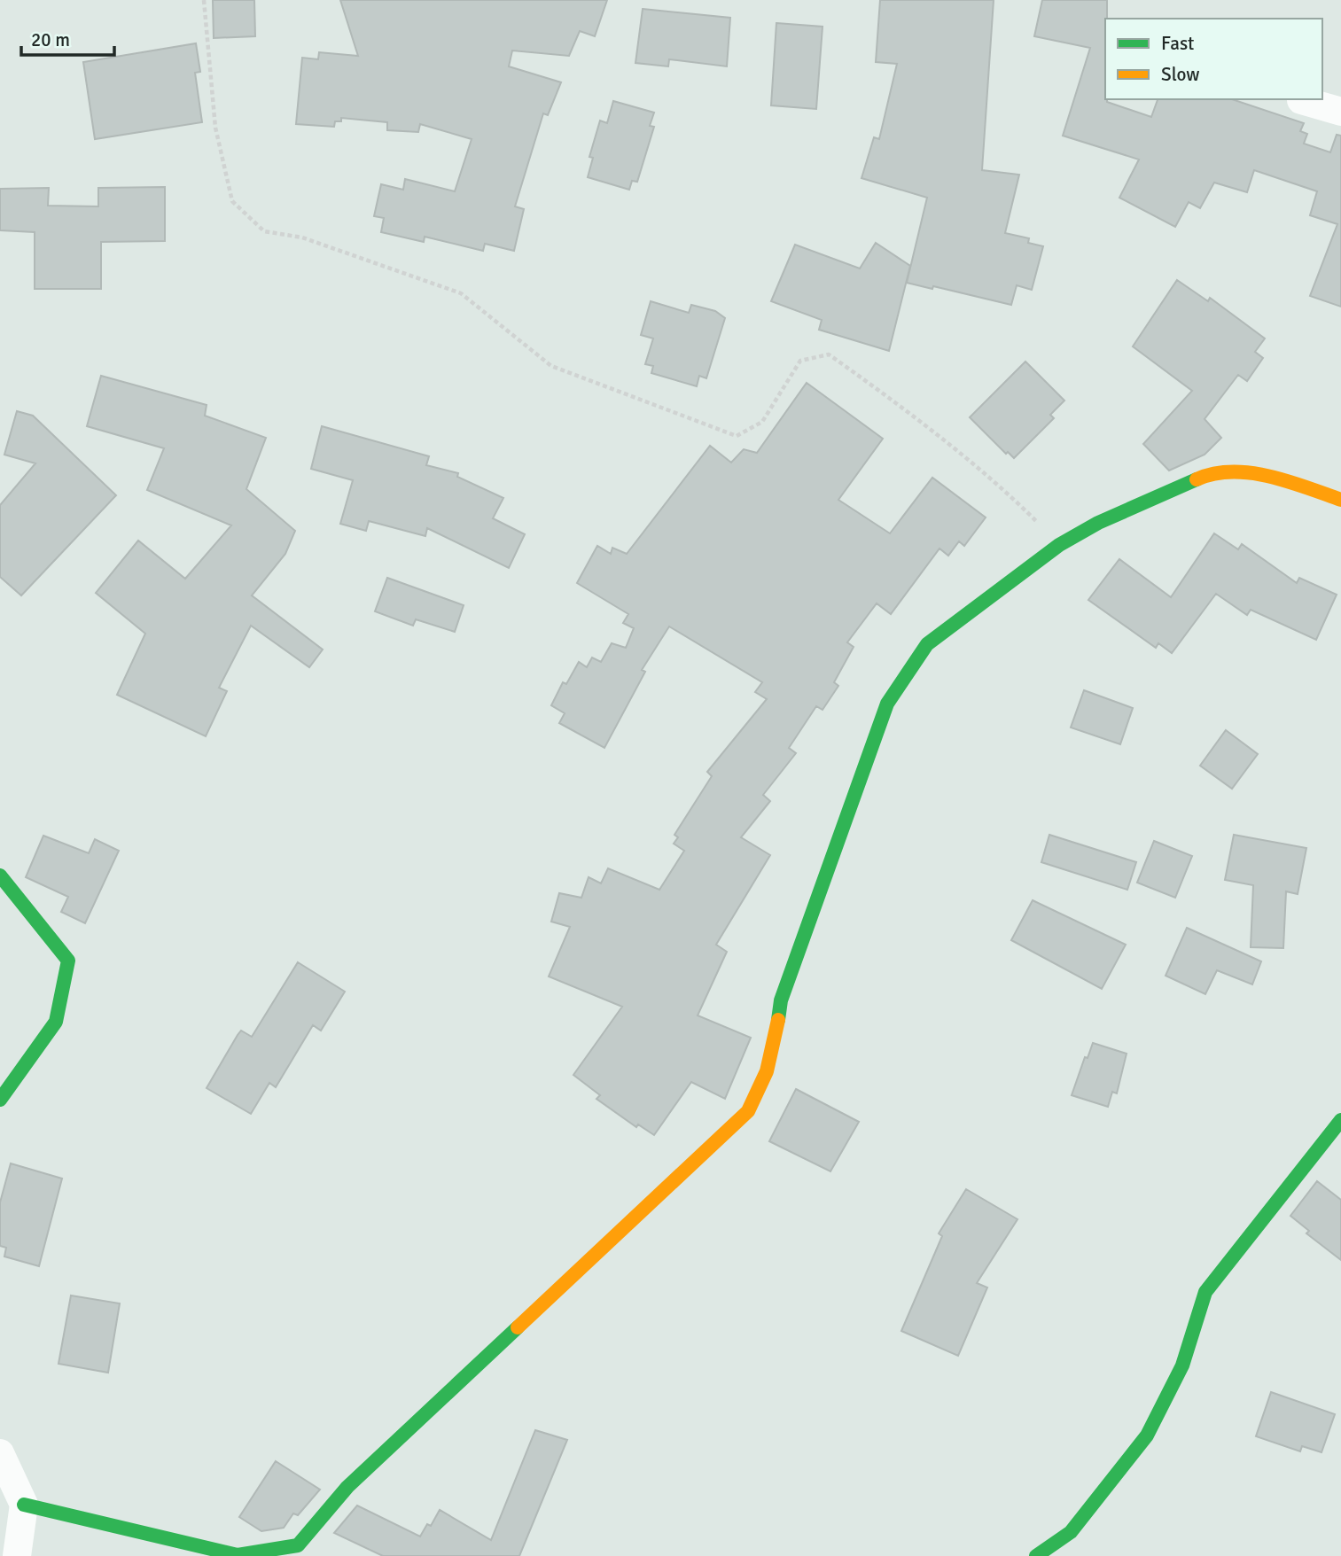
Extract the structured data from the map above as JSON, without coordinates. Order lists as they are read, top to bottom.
{
  "legend": ["Fast", "Slow"],
  "scale_bar": "20 m"
}
